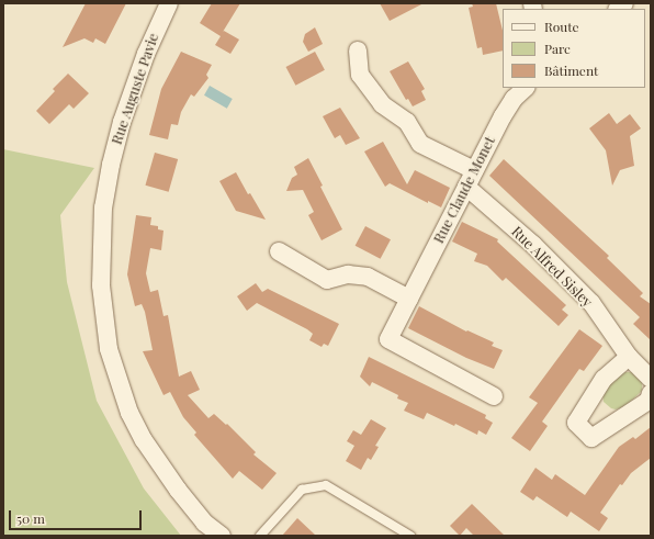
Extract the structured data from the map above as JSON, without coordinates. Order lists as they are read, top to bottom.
{
  "streets": {
    "street": ["Rue Auguste Pavie", "Rue Claude Monet", "Rue Alfred Sisley"]
  },
  "crossings": [
    ["Rue Claude Monet", "Rue Alfred Sisley"]
  ],
  "legend": ["Route", "Parc", "Bâtiment"],
  "scale_bar": "50 m"
}
